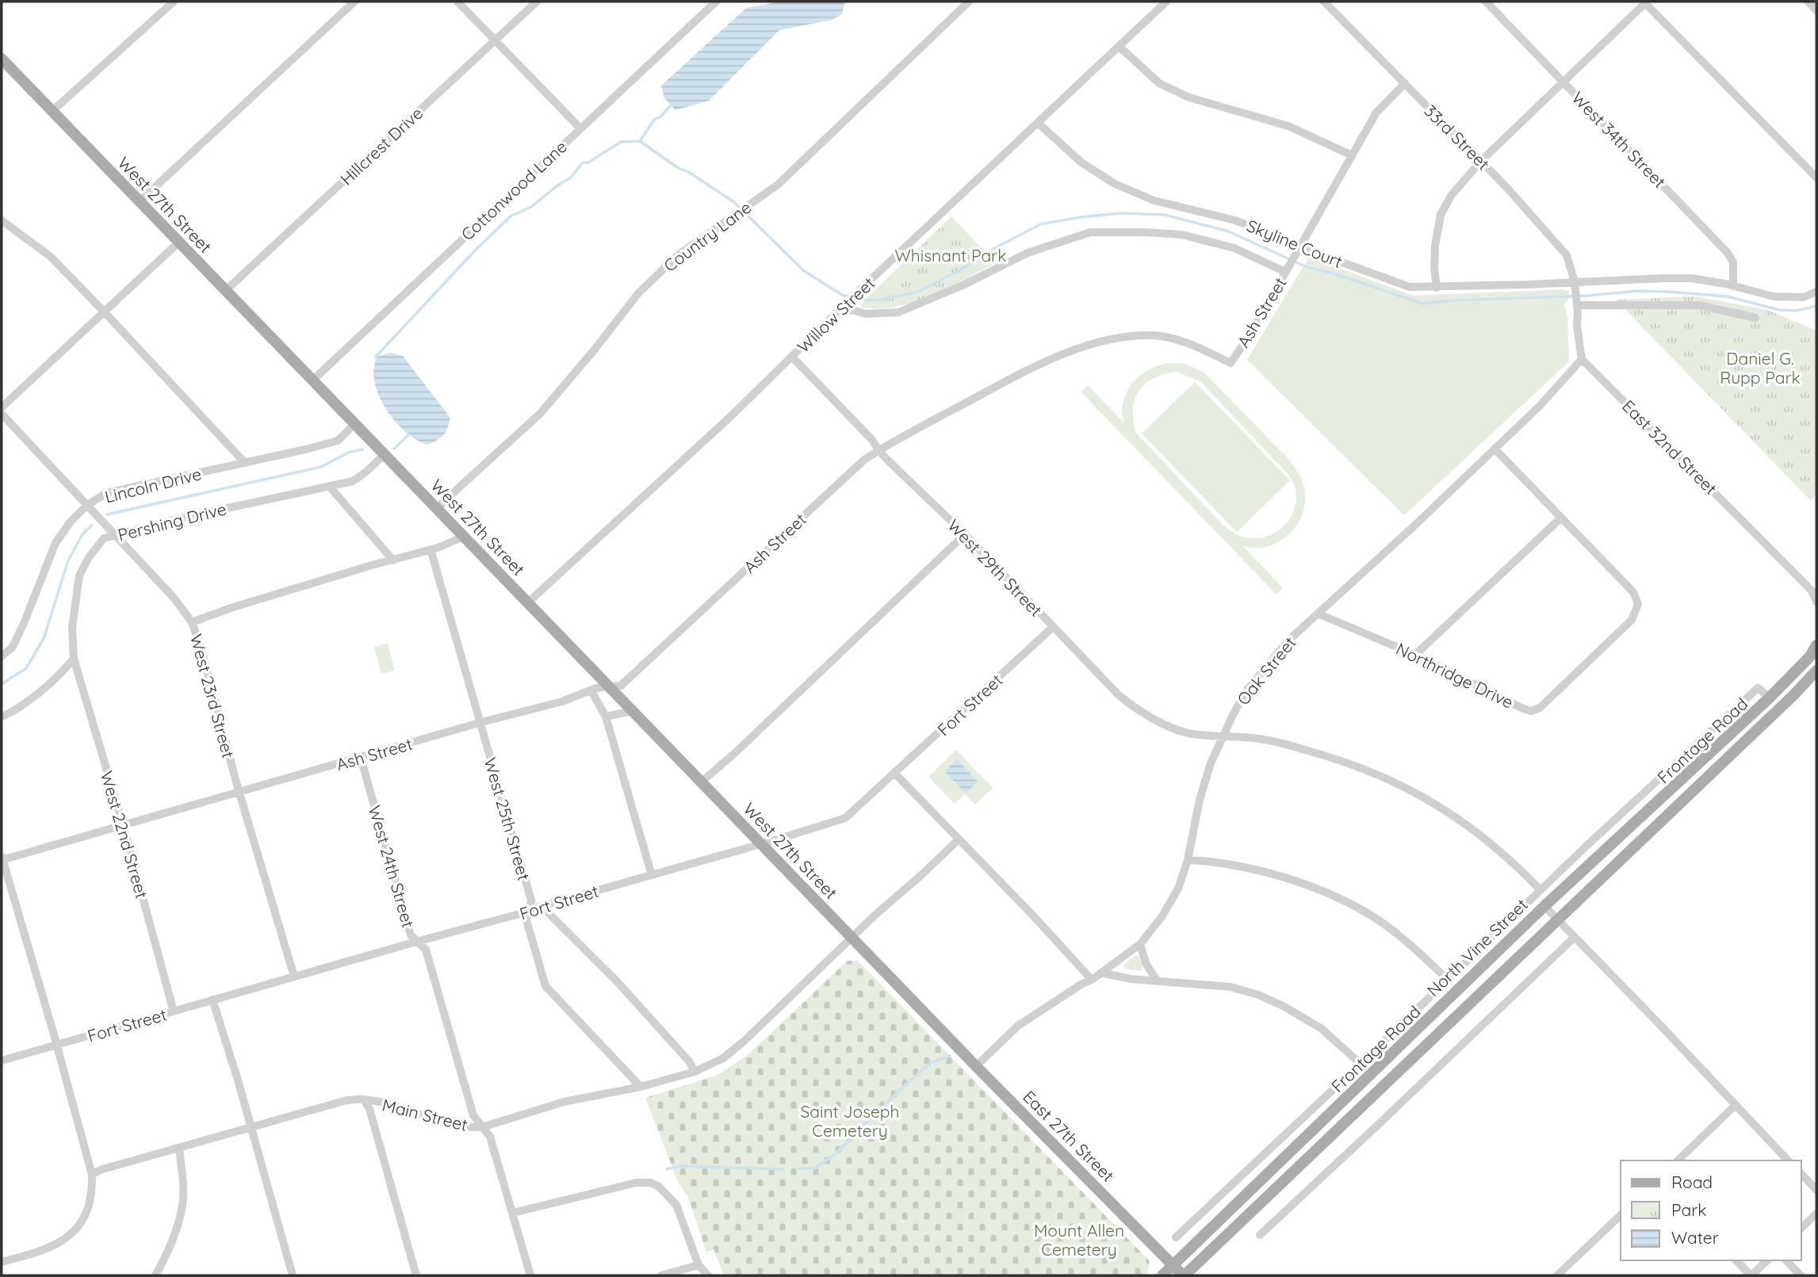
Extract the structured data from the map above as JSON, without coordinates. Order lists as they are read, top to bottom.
{
  "streets": {
    "main road": ["West 27th Street", "North Vine Street", "East 27th Street"],
    "street": [
      "33rd Street",
      "West 34th Street",
      "Hillcrest Drive",
      "Cottonwood Lane",
      "Country Lane",
      "Skyline Court",
      "Ash Street",
      "Willow Street",
      "East 32nd Street",
      "Lincoln Drive",
      "Pershing Drive",
      "West 29th Street",
      "Oak Street",
      "Northridge Drive",
      "West 23rd Street",
      "Fort Street",
      "Frontage Road",
      "West 25th Street",
      "West 22nd Street",
      "West 24th Street",
      "Main Street"
    ]
  },
  "crossings": [
    ["33rd Street", "Skyline Court"],
    ["33rd Street", "Ash Street"],
    ["West 34th Street", "Skyline Court"],
    ["Hillcrest Drive", "West 27th Street"],
    ["Cottonwood Lane", "West 27th Street"],
    ["West 27th Street", "Country Lane"],
    ["West 27th Street", "Ash Street"],
    ["West 27th Street", "Willow Street"],
    ["West 27th Street", "Lincoln Drive"],
    ["West 27th Street", "Pershing Drive"],
    ["West 27th Street", "Fort Street"],
    ["West 27th Street", "Main Street"],
    ["West 27th Street", "East 27th Street"],
    ["Skyline Court", "Ash Street"],
    ["Skyline Court", "Willow Street"],
    ["Ash Street", "West 29th Street"],
    ["Ash Street", "West 23rd Street"],
    ["Ash Street", "West 25th Street"],
    ["Ash Street", "West 22nd Street"],
    ["Ash Street", "West 24th Street"],
    ["Willow Street", "West 29th Street"],
    ["East 32nd Street", "Oak Street"],
    ["Lincoln Drive", "West 23rd Street"],
    ["Pershing Drive", "West 23rd Street"],
    ["Pershing Drive", "West 22nd Street"],
    ["West 29th Street", "Oak Street"],
    ["West 29th Street", "Fort Street"],
    ["West 29th Street", "Frontage Road"],
    ["Oak Street", "Northridge Drive"],
    ["Oak Street", "East 27th Street"],
    ["West 23rd Street", "Fort Street"],
    ["Fort Street", "West 25th Street"],
    ["Fort Street", "West 22nd Street"],
    ["Fort Street", "West 24th Street"],
    ["Frontage Road", "North Vine Street"],
    ["West 25th Street", "Main Street"],
    ["West 24th Street", "Main Street"],
    ["North Vine Street", "East 27th Street"]
  ],
  "parks": [
    "Whisnant Park",
    "Daniel G. Rupp Park",
    "Saint Joseph Cemetery",
    "Mount Allen Cemetery"
  ],
  "legend": ["Road", "Park", "Water"]
}
